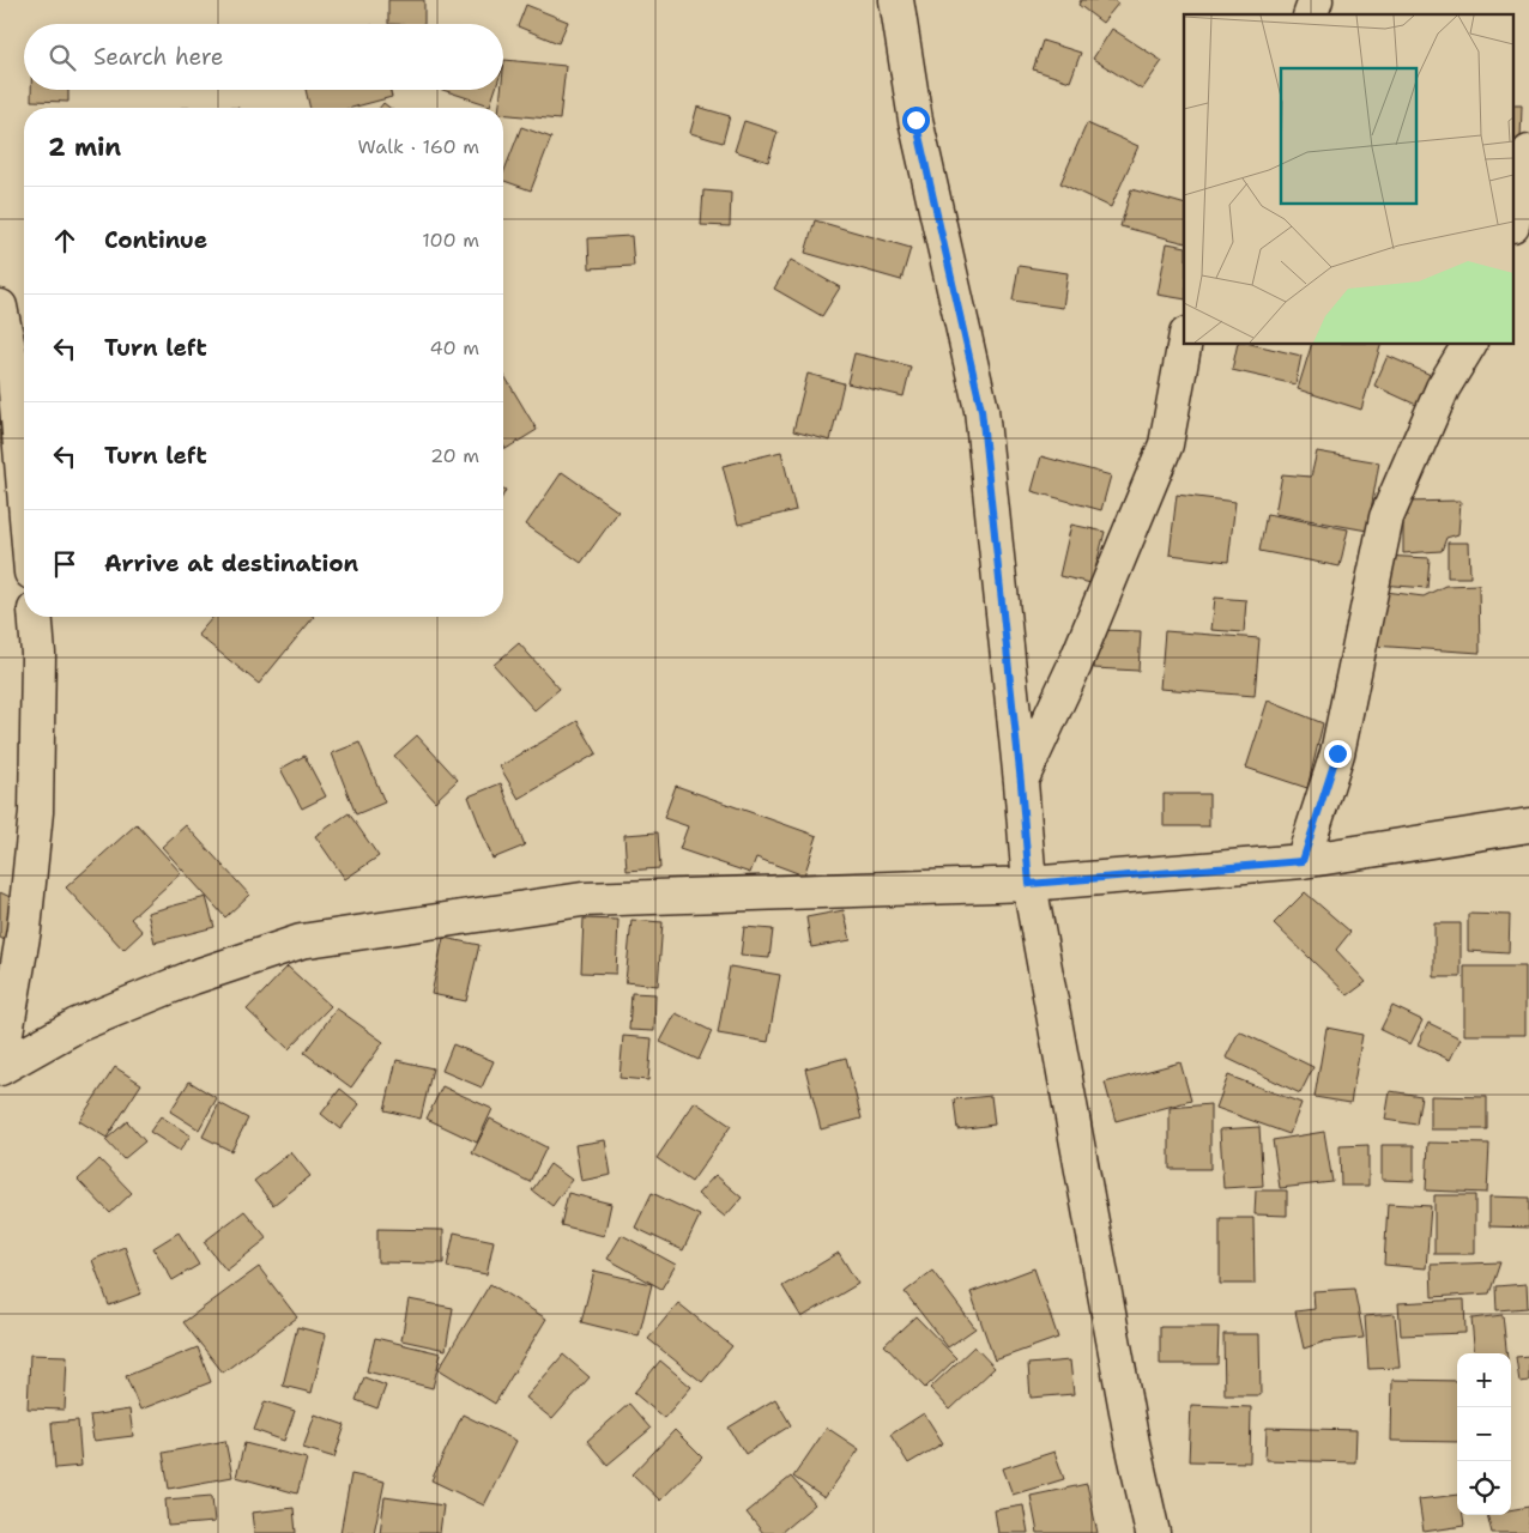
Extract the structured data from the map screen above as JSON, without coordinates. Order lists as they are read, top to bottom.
{
  "page": {
    "search": "Search here",
    "heading": ["2 min", "Walk · 160 m"],
    "list": [
      ["Continue", "100 m"],
      ["Turn left", "40 m"],
      ["Turn left", "20 m"],
      "Arrive at destination"
    ],
    "map_buttons": ["+", "−"]
  }
}
